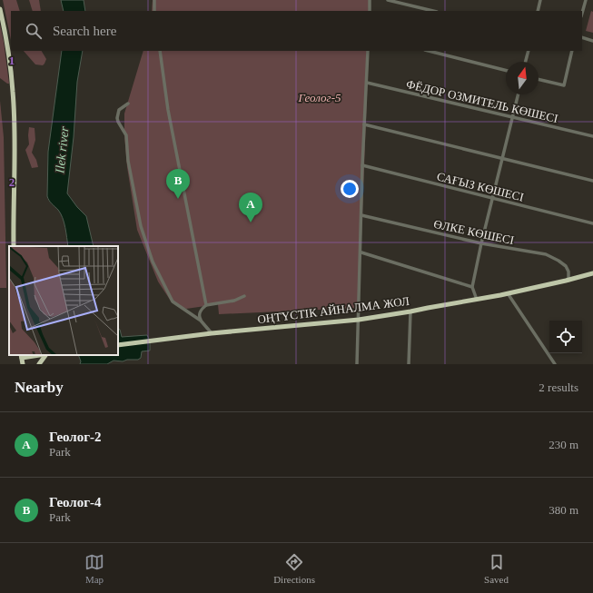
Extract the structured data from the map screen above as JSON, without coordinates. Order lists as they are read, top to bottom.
{
  "streets": {
    "highway": ["ОҢТҮСТІК АЙНАЛМА ЖОЛ"],
    "street": ["ФЁДОР ОЗМИТЕЛЬ КӨШЕСІ", "САҒЫЗ КӨШЕСІ", "ӨЛКЕ КӨШЕСІ"]
  },
  "crossings": [
    ["ӨЛКЕ КӨШЕСІ", "ОҢТҮСТІК АЙНАЛМА ЖОЛ"]
  ],
  "water": ["Ilek river"],
  "parks": ["Геолог-5"],
  "north": "top",
  "page": {
    "search": "Search here",
    "pins": ["B", "A"],
    "heading": ["Nearby", "2 results"],
    "list": [
      {
        "mark": "A",
        "name": "Геолог-2",
        "note": "Park",
        "value": "230 m"
      },
      {
        "mark": "B",
        "name": "Геолог-4",
        "note": "Park",
        "value": "380 m"
      }
    ],
    "nav": ["Map", "Directions", "Saved"]
  },
  "grid": {
    "rows": ["1", "2"]
  }
}
